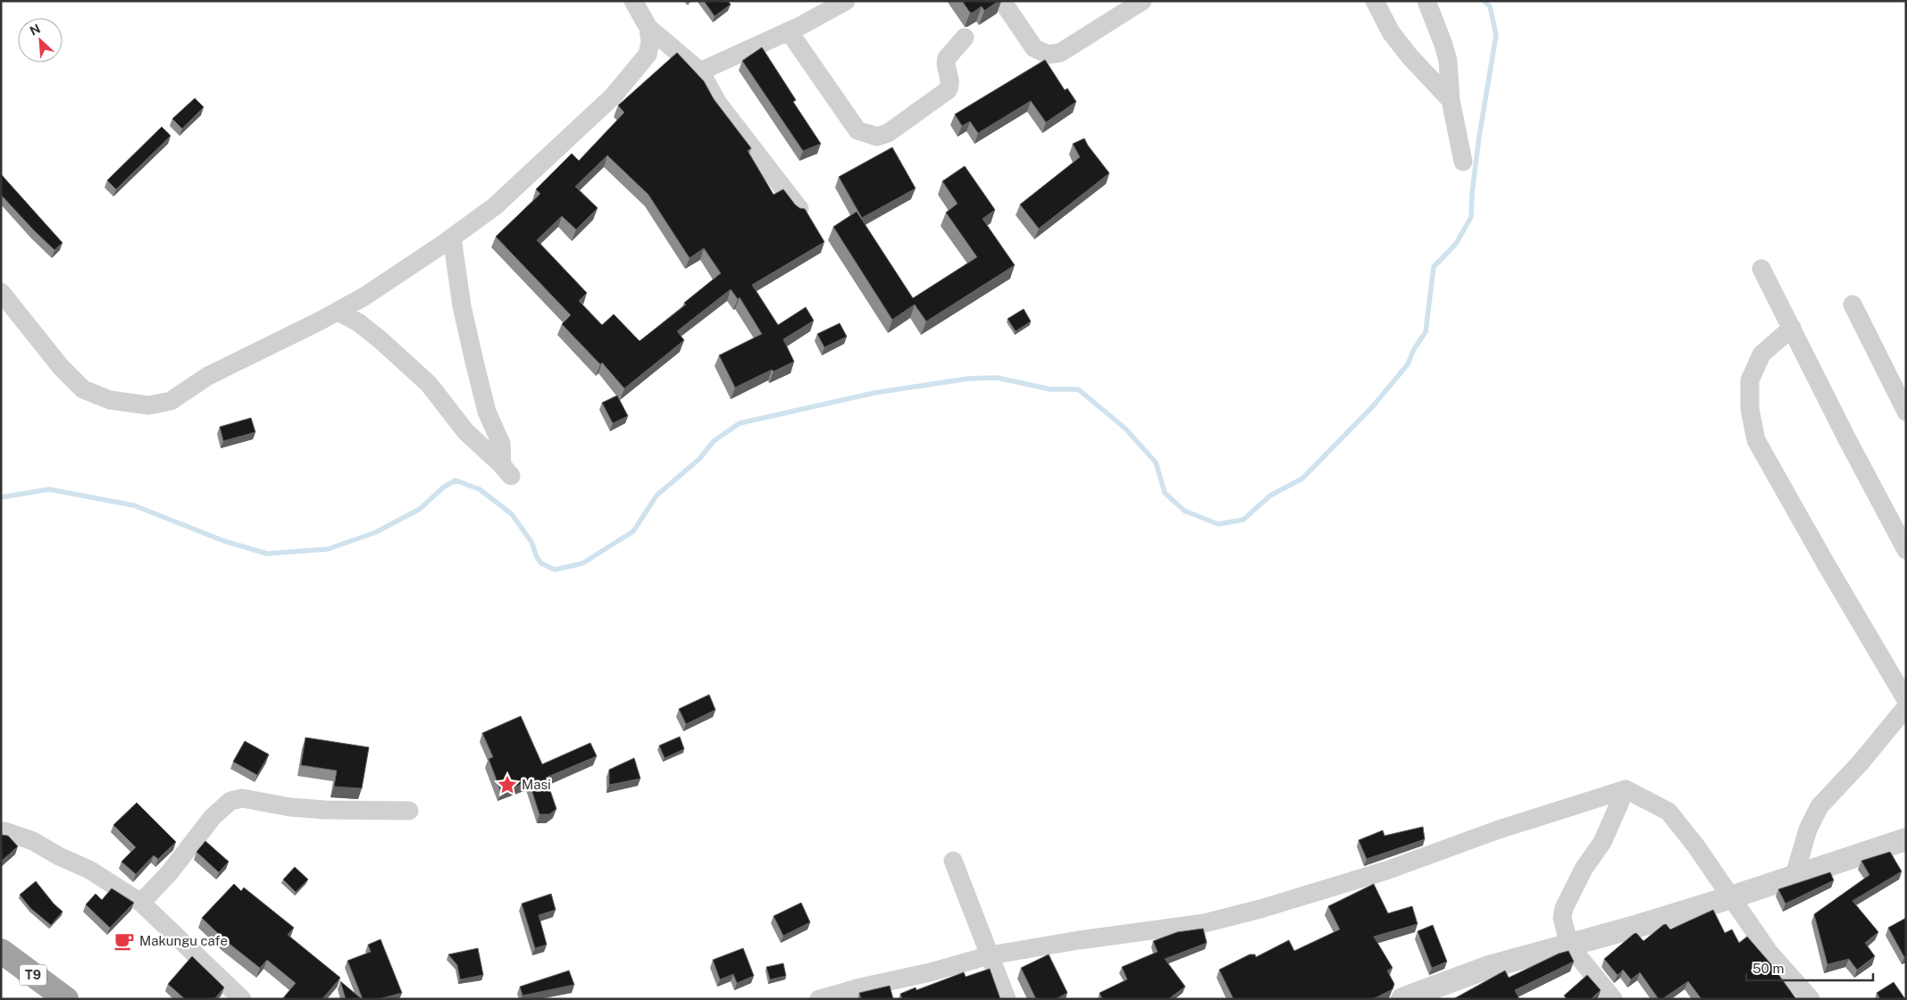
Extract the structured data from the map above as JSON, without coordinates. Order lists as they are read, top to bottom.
{
  "streets": {
    "highway": ["T9"]
  },
  "places": {
    "place": ["Masi"],
    "cafe": ["Makungu cafe"]
  },
  "scale_bar": "50 m",
  "north": "top left"
}
